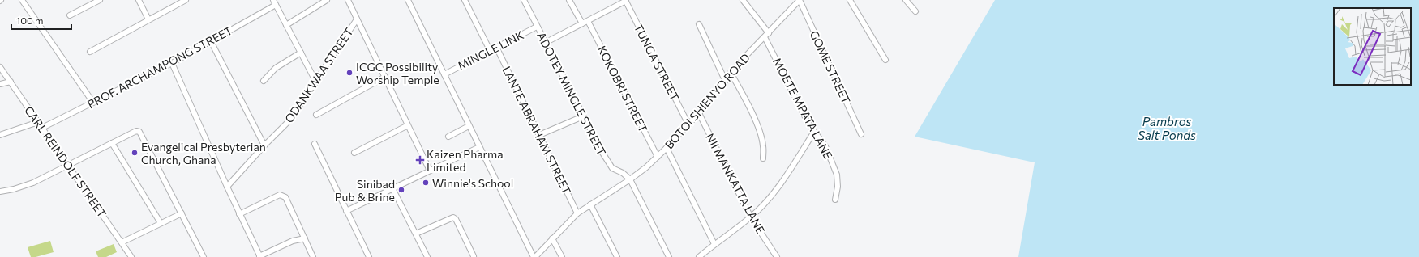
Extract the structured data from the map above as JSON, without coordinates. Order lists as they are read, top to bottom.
{
  "streets": {
    "street": [
      "MINGLE LINK",
      "TUNGA STREET",
      "PROF. ARCHAMPONG STREET",
      "GOME STREET",
      "ODANKWAA STREET",
      "KOKOBRI STREET",
      "ADOTEY MINGLE STREET",
      "BOTOI SHIENYO ROAD",
      "MOETE MPATA LANE",
      "LANTE ABRAHAM STREET",
      "CARL REINDOLF STREET",
      "NII MANKATTA LANE"
    ]
  },
  "crossings": [
    ["MINGLE LINK", "ADOTEY MINGLE STREET"],
    ["MINGLE LINK", "LANTE ABRAHAM STREET"],
    ["TUNGA STREET", "BOTOI SHIENYO ROAD"],
    ["PROF. ARCHAMPONG STREET", "CARL REINDOLF STREET"],
    ["GOME STREET", "BOTOI SHIENYO ROAD"],
    ["KOKOBRI STREET", "BOTOI SHIENYO ROAD"],
    ["ADOTEY MINGLE STREET", "BOTOI SHIENYO ROAD"],
    ["BOTOI SHIENYO ROAD", "MOETE MPATA LANE"],
    ["BOTOI SHIENYO ROAD", "LANTE ABRAHAM STREET"],
    ["BOTOI SHIENYO ROAD", "NII MANKATTA LANE"]
  ],
  "water": ["Pambros Salt Ponds"],
  "places": {
    "other": [
      "ICGC Possibility Worship Temple",
      "Evangelical Presbyterian Church, Ghana",
      "Winnie's School",
      "Sinibad Pub & Brine"
    ],
    "health": ["Kaizen Pharma Limited"]
  },
  "scale_bar": "100 m"
}
